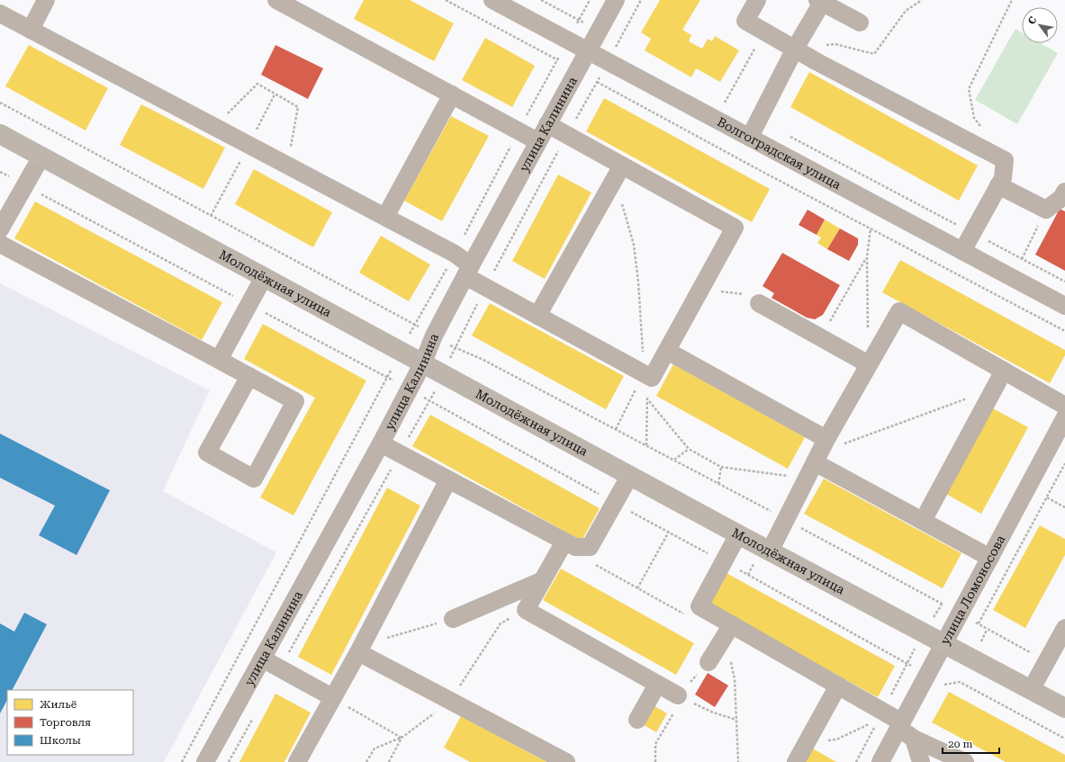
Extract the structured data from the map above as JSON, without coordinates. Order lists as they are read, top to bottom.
{
  "streets": {
    "main road": ["Молодёжная улица"],
    "street": ["улица Калинина", "Волгоградская улица", "улица Ломоносова"]
  },
  "crossings": [
    ["улица Калинина", "Волгоградская улица"],
    ["улица Калинина", "Молодёжная улица"],
    ["Молодёжная улица", "улица Ломоносова"]
  ],
  "legend": ["Жильё", "Торговля", "Школы"],
  "scale_bar": "20 m",
  "north": "top left"
}
